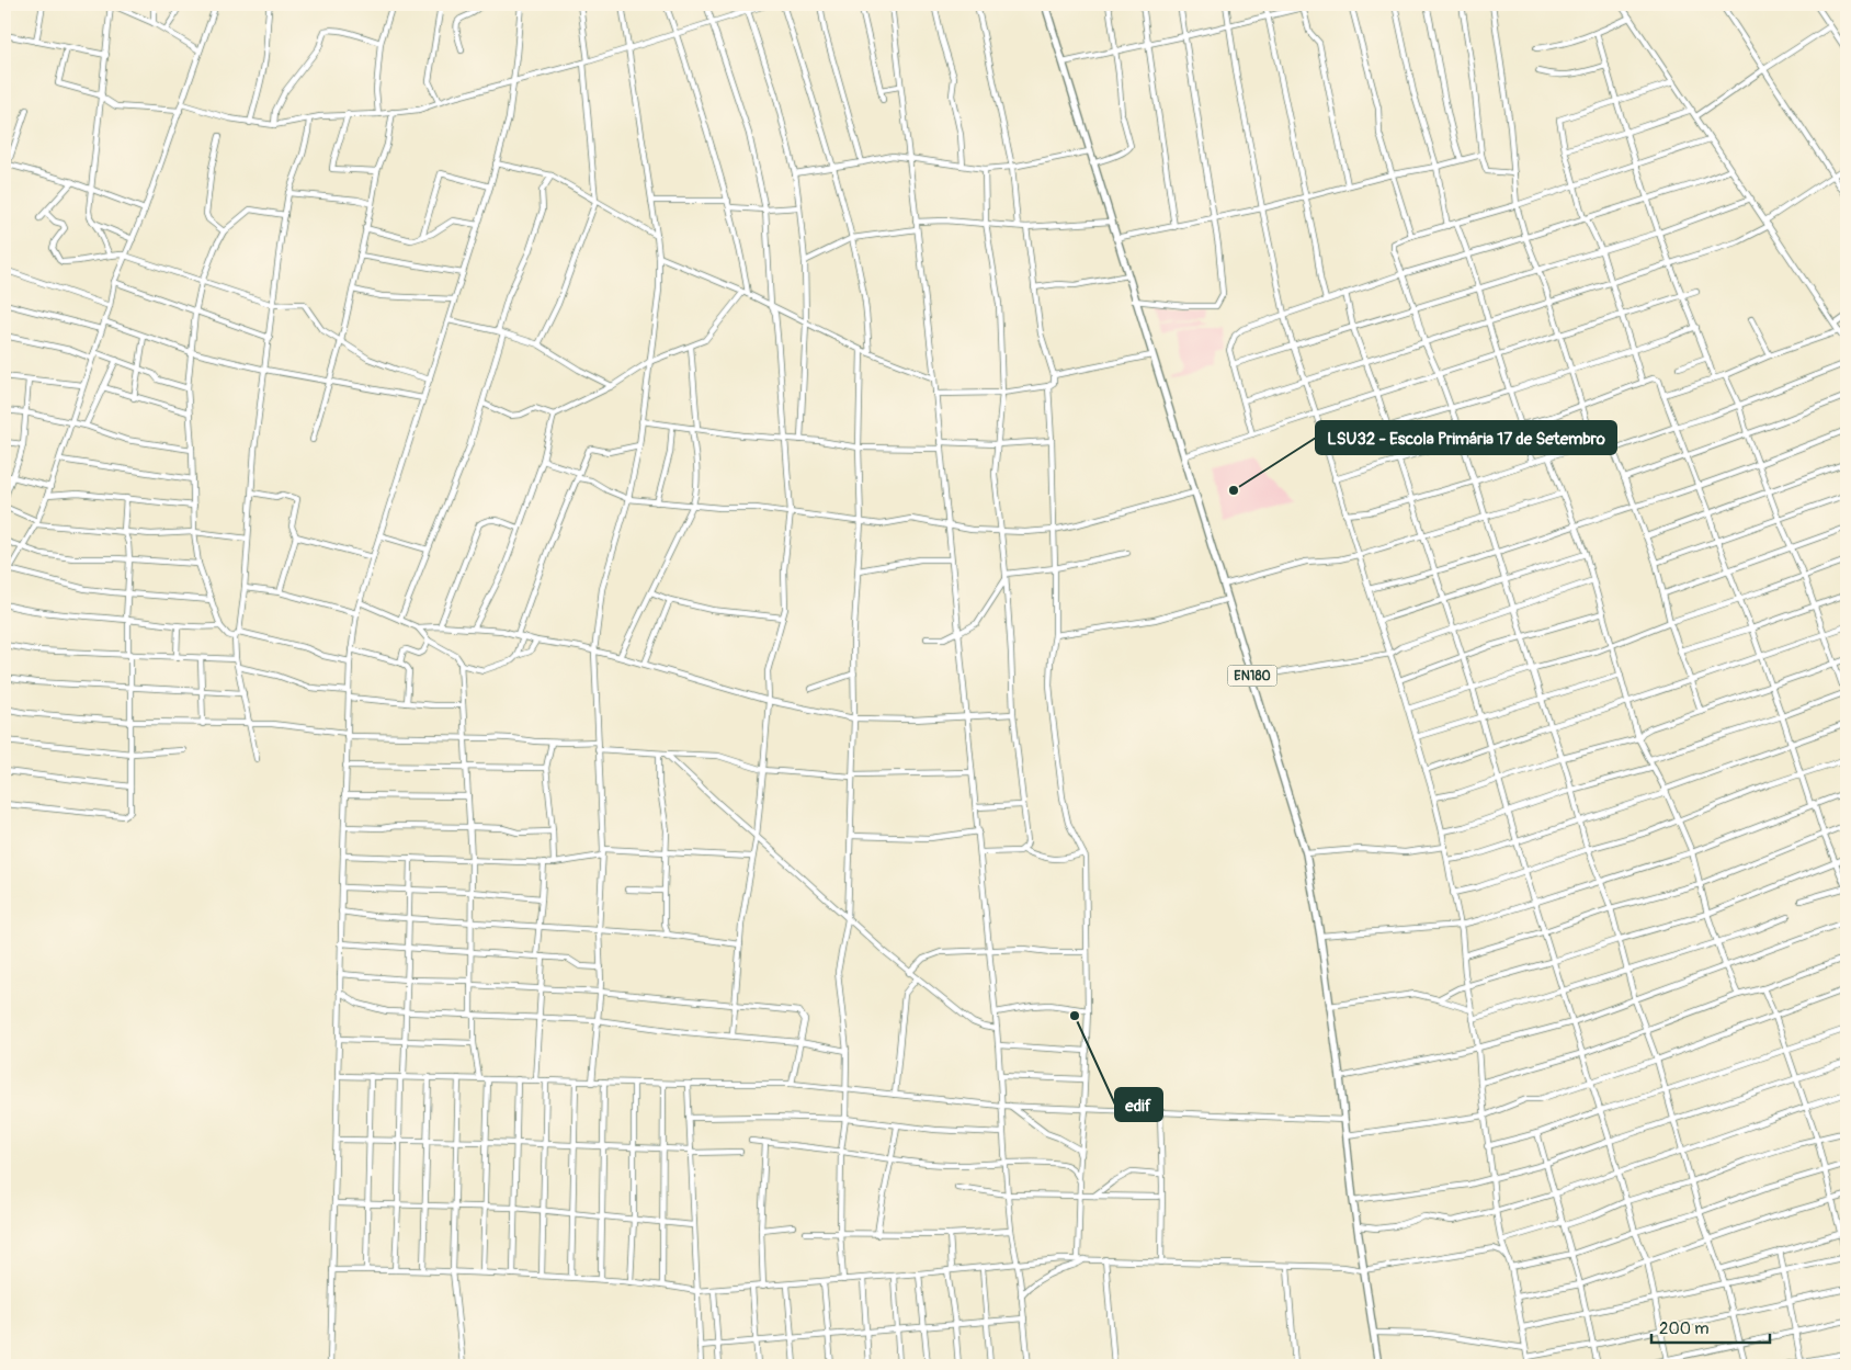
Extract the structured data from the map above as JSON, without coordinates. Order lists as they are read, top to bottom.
{
  "streets": {
    "main road": ["EN180"]
  },
  "places": ["LSU32 - Escola Primária 17 de Setembro", "edif"],
  "scale_bar": "200 m"
}
